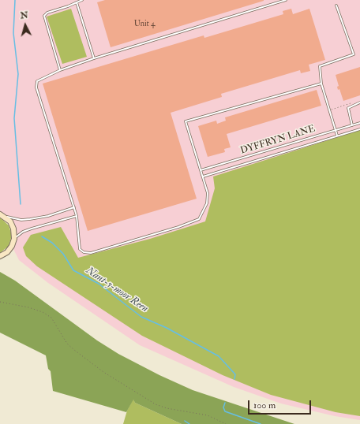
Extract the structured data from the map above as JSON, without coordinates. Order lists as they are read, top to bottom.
{
  "streets": {
    "lane": ["DYFFRYN LANE"]
  },
  "water": ["Nant-y-moor Reen"],
  "house_numbers": ["Unit 4"],
  "scale_bar": "100 m",
  "north": "top"
}
